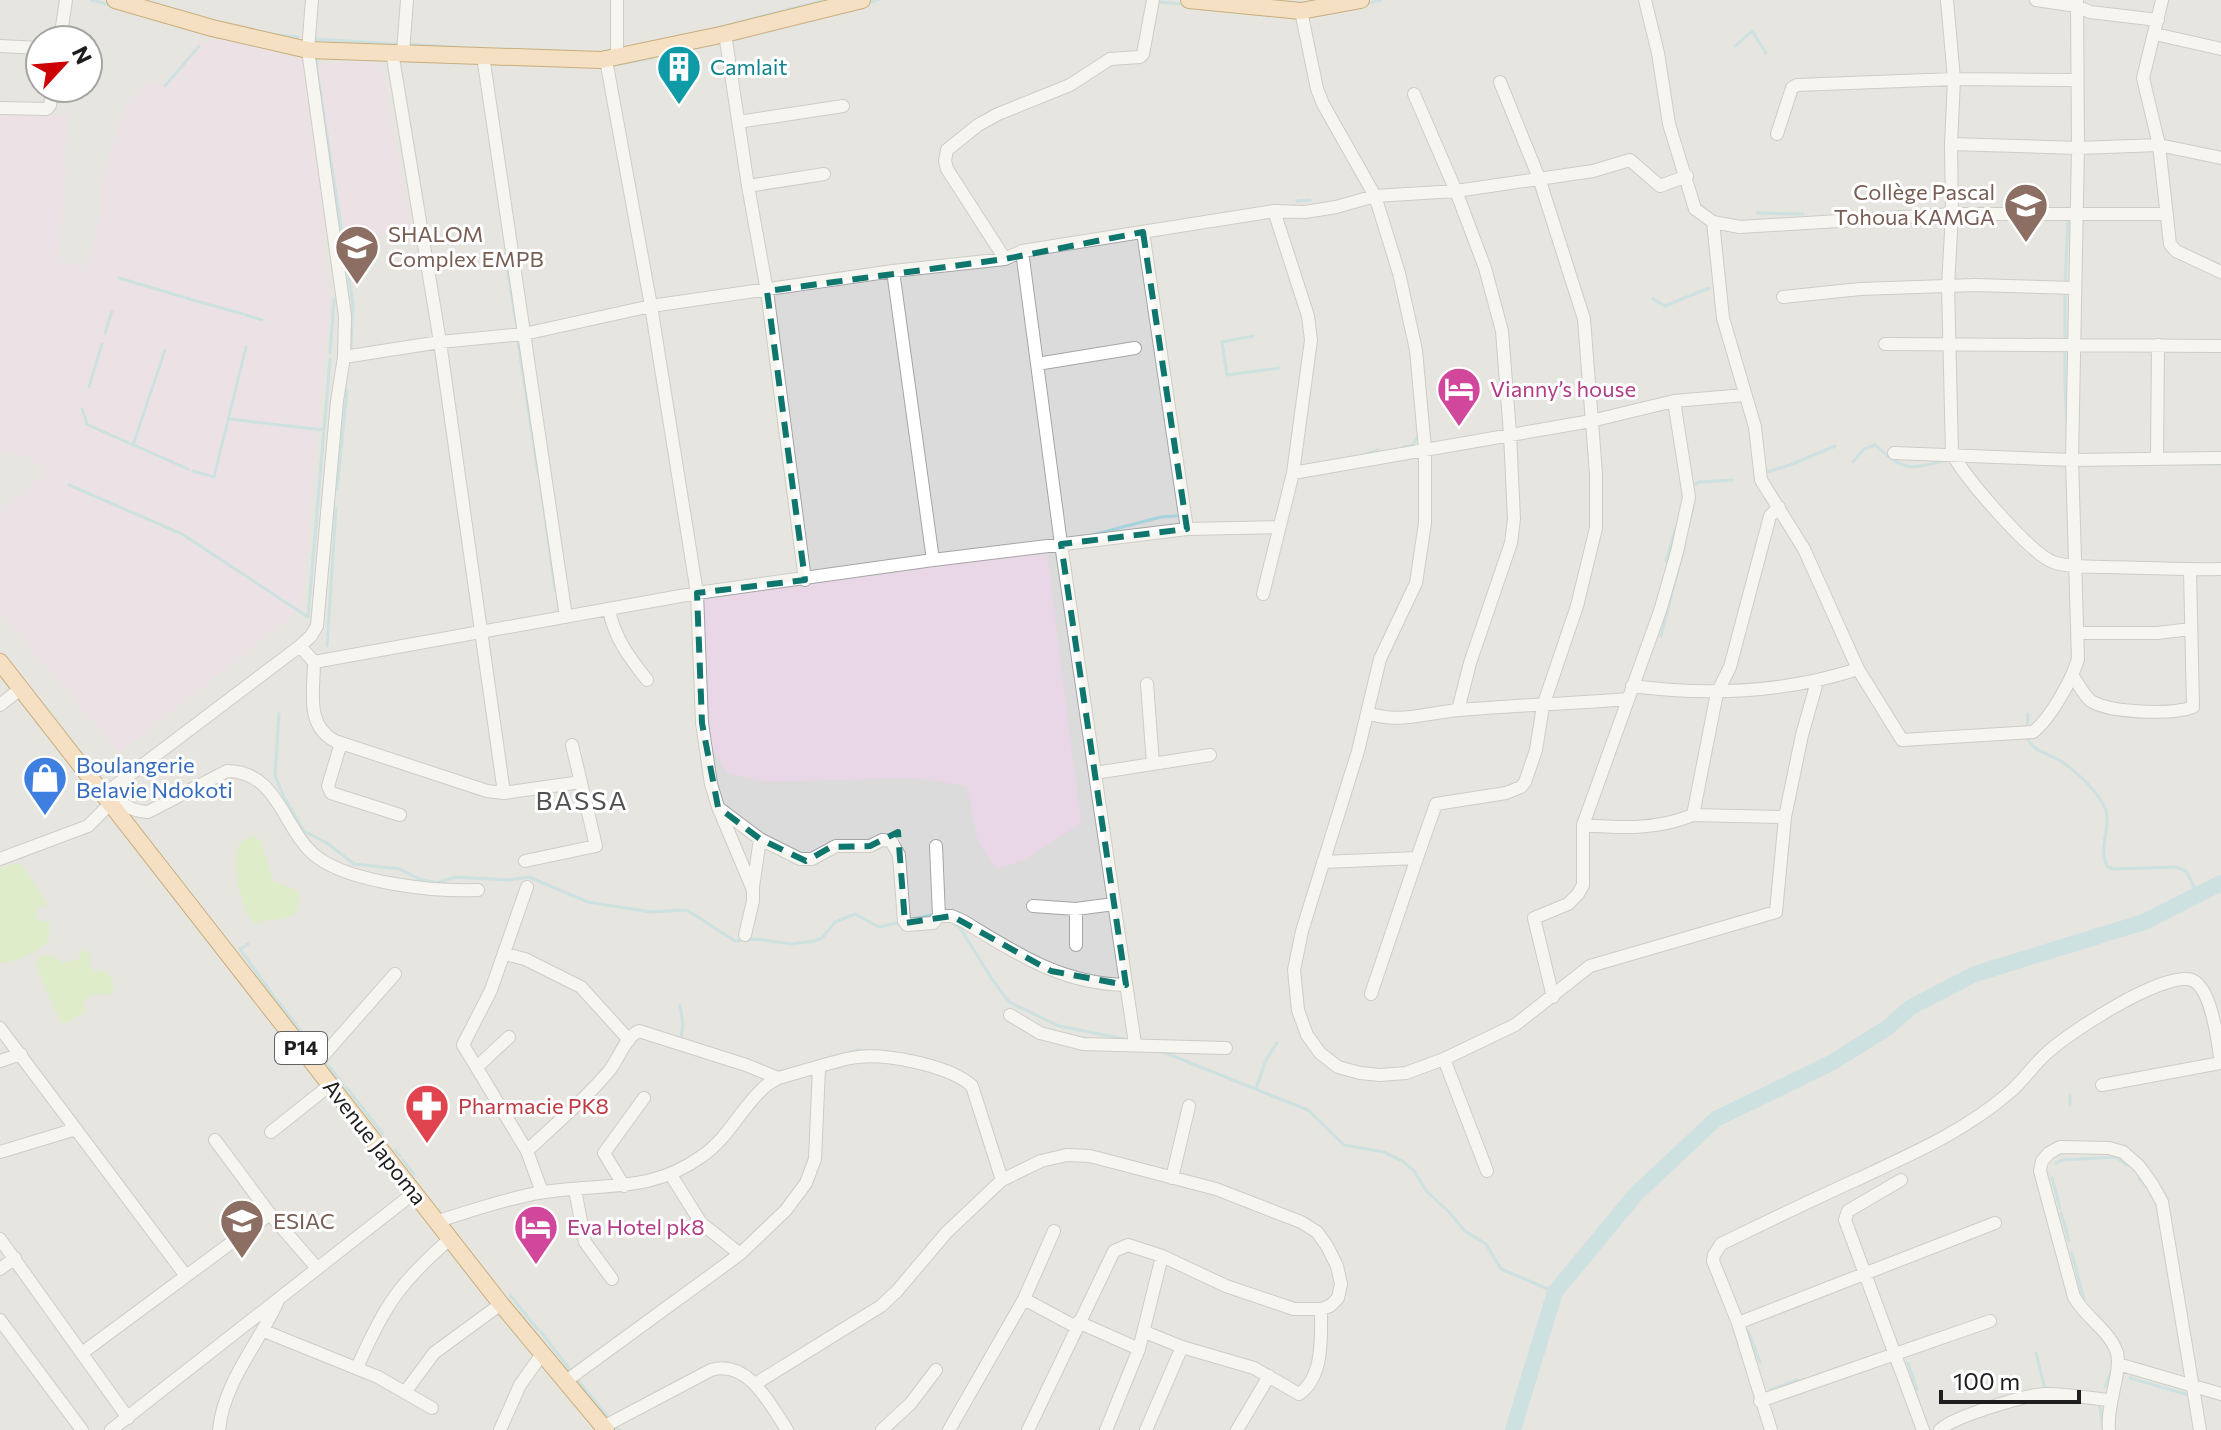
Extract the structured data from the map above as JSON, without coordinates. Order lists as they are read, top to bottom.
{
  "streets": {
    "main road": ["P14", "Avenue Japoma"]
  },
  "districts": ["BASSA"],
  "places": {
    "building": ["Camlait"],
    "school or university": ["Collège Pascal Tohoua KAMGA", "SHALOM Complex EMPB", "ESIAC"],
    "hotel": ["Vianny’s house", "Eva Hotel pk8"],
    "shop": ["Boulangerie Belavie Ndokoti"],
    "pharmacy": ["Pharmacie PK8"]
  },
  "scale_bar": "100 m",
  "north": "top right"
}
